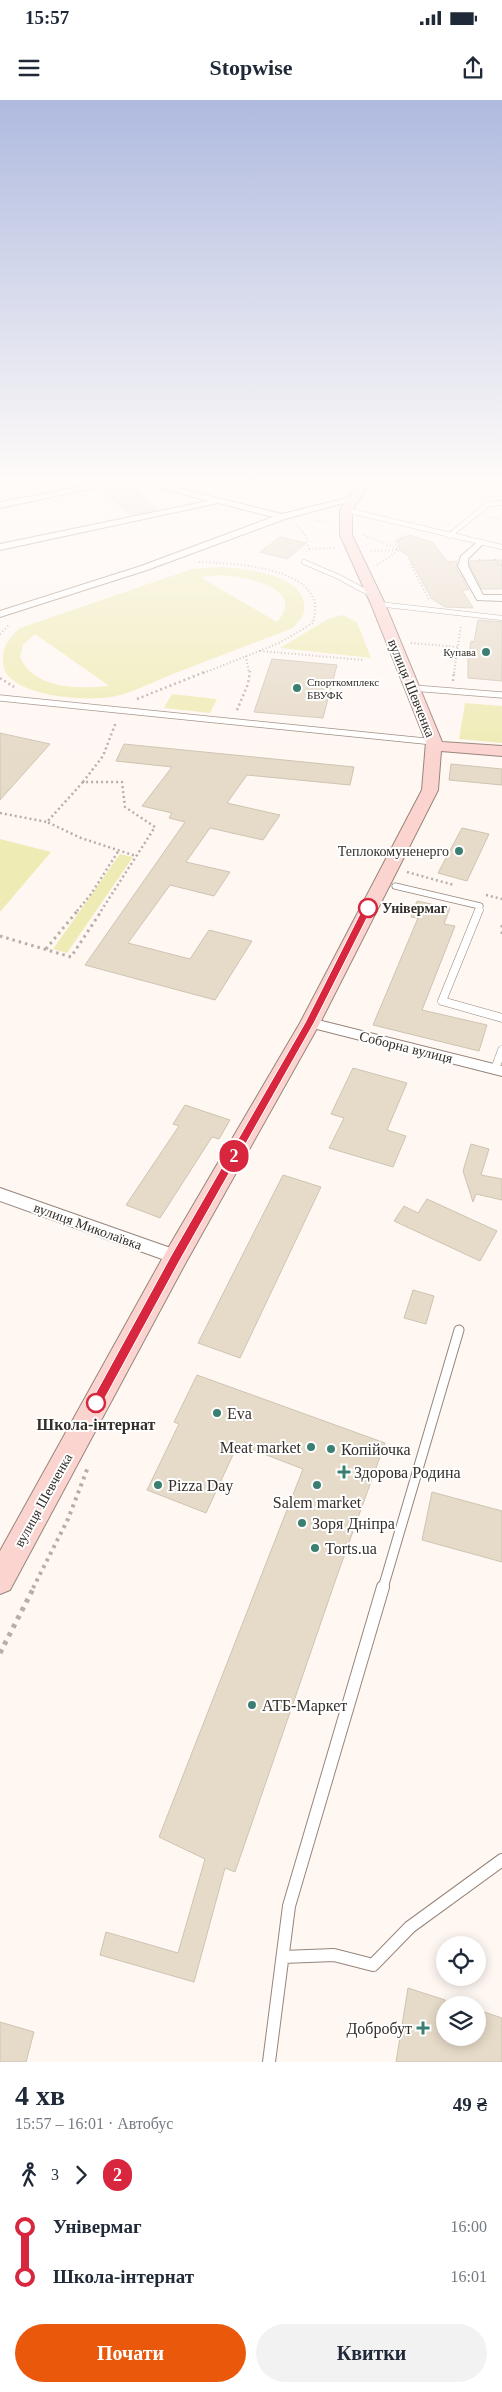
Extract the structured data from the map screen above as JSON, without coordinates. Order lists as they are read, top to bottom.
{
  "streets": {
    "street": ["вулиця Шевченка", "Соборна вулиця", "вулиця Миколаївка"]
  },
  "crossings": [
    ["вулиця Шевченка", "Соборна вулиця"],
    ["вулиця Шевченка", "вулиця Миколаївка"]
  ],
  "places": {
    "other": [
      "Купава",
      "Спорткомплекс БВУФК",
      "Теплокомуненерго",
      "Універмаг",
      "Школа-інтернат",
      "Eva",
      "Meat market",
      "Копійочка",
      "Pizza Day",
      "Salem market",
      "Зоря Дніпра",
      "Torts.ua",
      "АТБ-Маркет"
    ],
    "health": ["Здорова Родина", "Добробут"]
  },
  "lines": ["bus line 2"],
  "page": {
    "status": "15:57",
    "header": "Stopwise",
    "on_map": "2",
    "heading": ["4 хв", "15:57 – 16:01 · Автобус", "49 ₴"],
    "legs": ["3", "2"],
    "list": [
      {
        "name": "Універмаг",
        "value": "16:00"
      },
      {
        "name": "Школа-інтернат",
        "value": "16:01"
      }
    ],
    "buttons": ["Почати", "Квитки"]
  }
}
